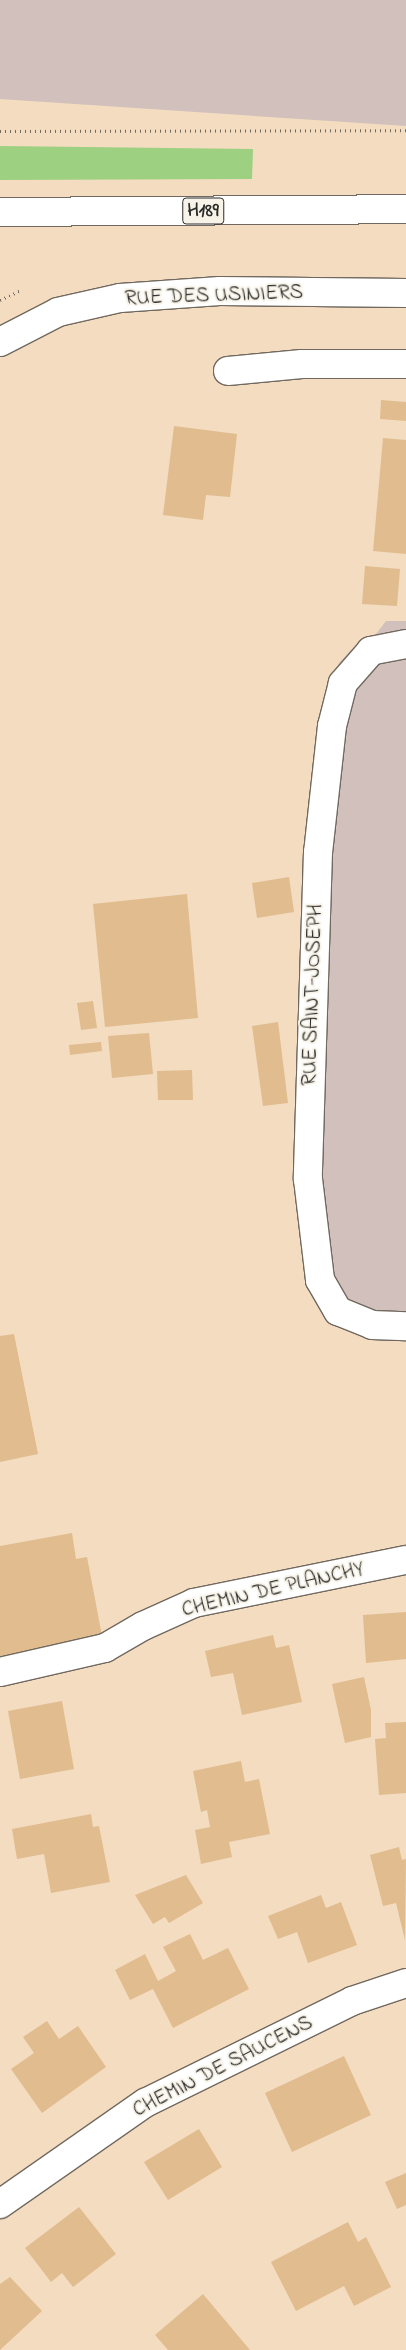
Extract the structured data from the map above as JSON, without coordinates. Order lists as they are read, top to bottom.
{
  "streets": {
    "main road": [
      "H189",
      "RUE DES USINIERS",
      "RUE SAINT-JOSEPH",
      "CHEMIN DE PLANCHY",
      "CHEMIN DE SAUCENS"
    ]
  }
}
